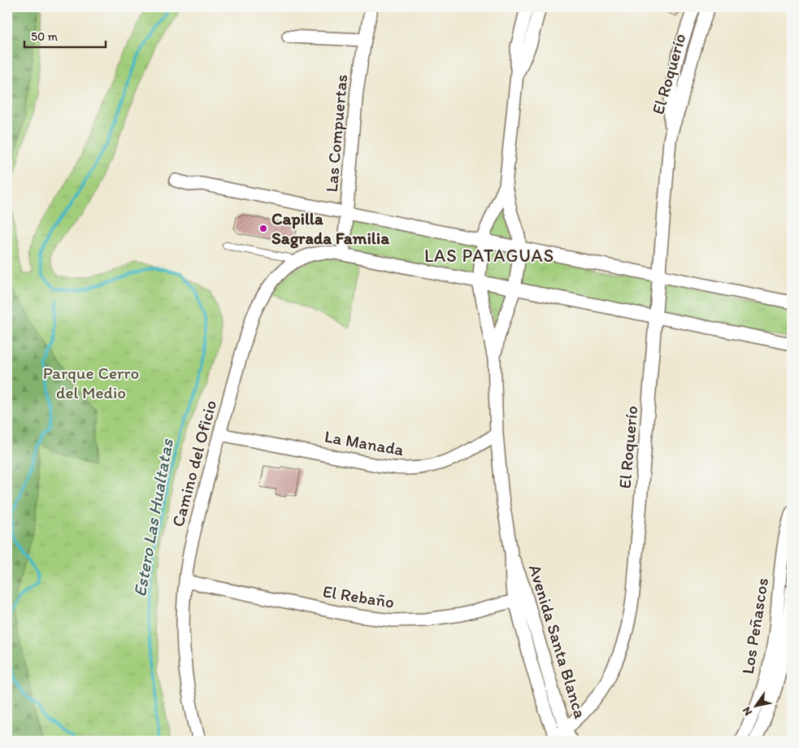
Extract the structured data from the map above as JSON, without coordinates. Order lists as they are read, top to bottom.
{
  "streets": {
    "street": [
      "El Roquerío",
      "Las Compuertas",
      "La Manada",
      "Camino del Oficio",
      "El Rebaño",
      "Los Peñascos",
      "Avenida Santa Blanca"
    ]
  },
  "crossings": [
    ["El Roquerío", "Camino del Oficio"],
    ["El Roquerío", "Avenida Santa Blanca"],
    ["Las Compuertas", "Camino del Oficio"],
    ["La Manada", "Camino del Oficio"],
    ["La Manada", "Avenida Santa Blanca"],
    ["Camino del Oficio", "El Rebaño"],
    ["Camino del Oficio", "Avenida Santa Blanca"],
    ["El Rebaño", "Avenida Santa Blanca"]
  ],
  "districts": ["LAS PATAGUAS"],
  "water": ["Estero Las Hualtatas"],
  "parks": ["Parque Cerro del Medio"],
  "places": ["Capilla Sagrada Familia"],
  "scale_bar": "50 m",
  "north": "bottom left"
}
